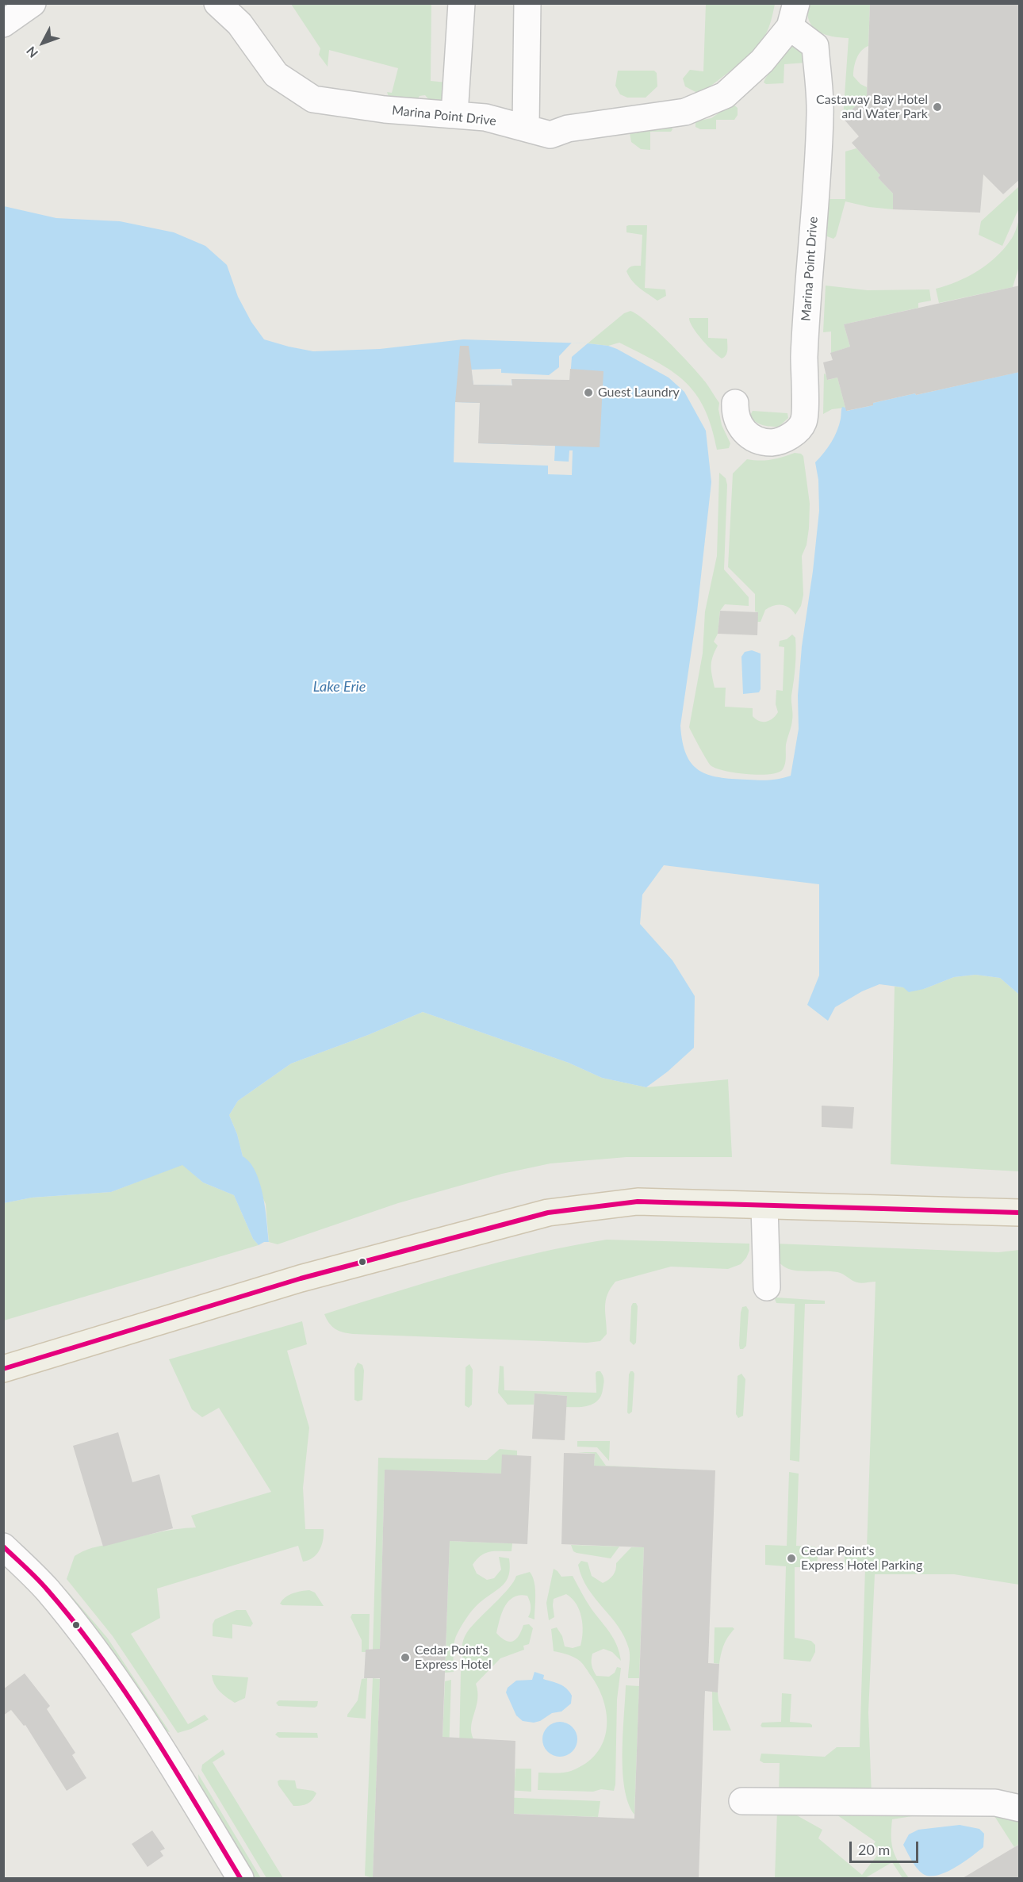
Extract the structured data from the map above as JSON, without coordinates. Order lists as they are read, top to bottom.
{
  "streets": {
    "street": ["Marina Point Drive"]
  },
  "water": ["Lake Erie"],
  "places": [
    "Castaway Bay Hotel and Water Park",
    "Guest Laundry",
    "Cedar Point's Express Hotel Parking",
    "Cedar Point's Express Hotel"
  ],
  "scale_bar": "20 m",
  "north": "bottom left"
}
